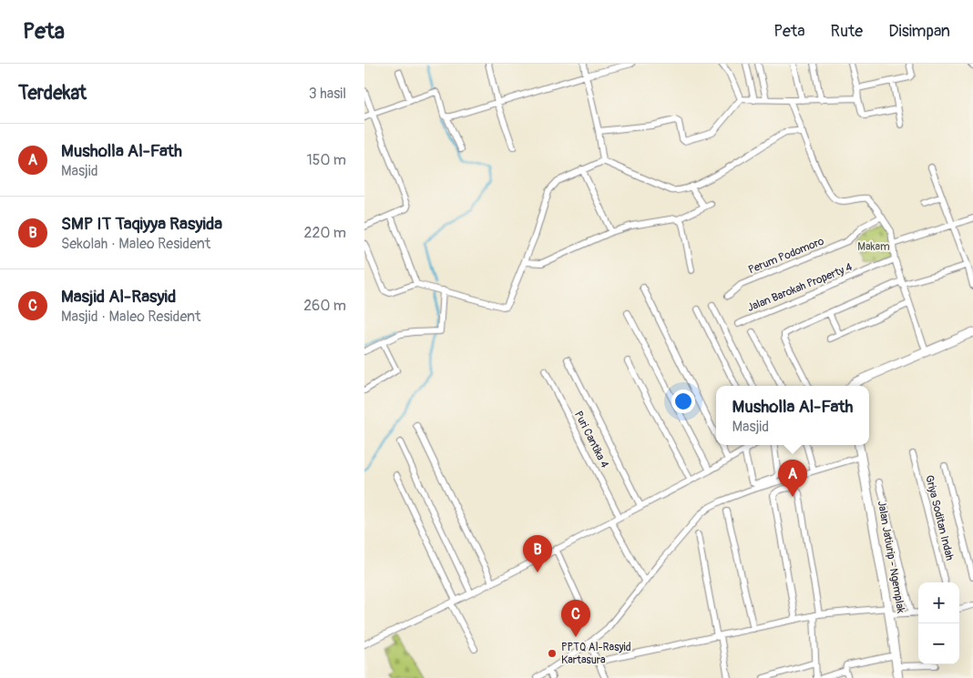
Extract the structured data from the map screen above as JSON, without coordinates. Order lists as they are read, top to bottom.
{
  "streets": {
    "street": [
      "Perum Podomoro",
      "Jalan Barokah Property 4",
      "Puri Cantika 4",
      "Griya Soditan Indah",
      "Jalan Jatiurip - Ngemplak"
    ]
  },
  "parks": ["Makam"],
  "places": ["PPTQ Al-Rasyid Kartasura"],
  "page": {
    "header": "Peta",
    "nav": ["Peta", "Rute", "Disimpan"],
    "heading": ["Terdekat", "3 hasil"],
    "list": [
      {
        "mark": "A",
        "name": "Musholla Al-Fath",
        "note": "Masjid",
        "value": "150 m"
      },
      {
        "mark": "B",
        "name": "SMP IT Taqiyya Rasyida",
        "note": "Sekolah · Maleo Resident",
        "value": "220 m"
      },
      {
        "mark": "C",
        "name": "Masjid Al-Rasyid",
        "note": "Masjid · Maleo Resident",
        "value": "260 m"
      }
    ],
    "popup": ["Musholla Al-Fath", "Masjid"],
    "pins": ["A", "B", "C"],
    "map_buttons": ["+", "−"]
  }
}
